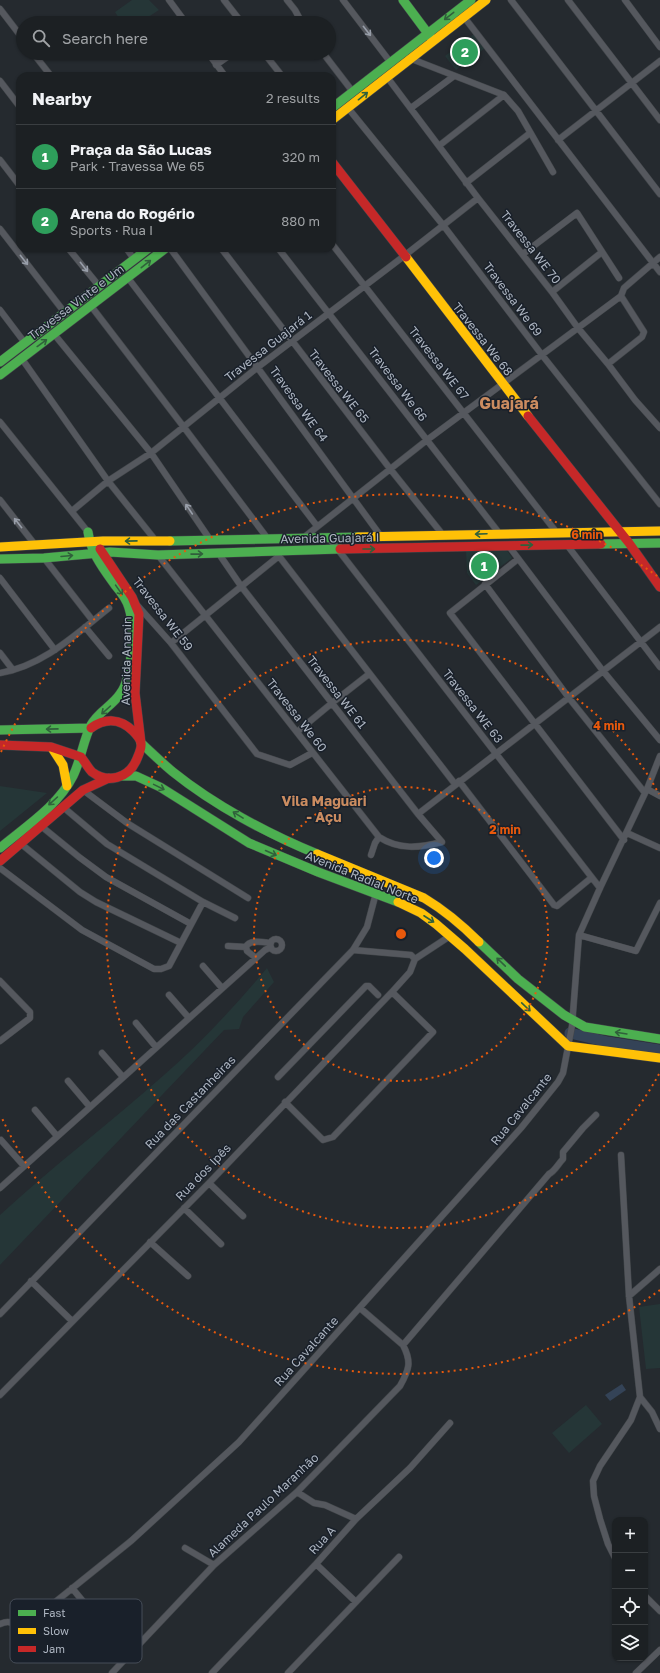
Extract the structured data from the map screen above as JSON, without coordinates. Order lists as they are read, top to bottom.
{
  "streets": {
    "main road": [
      "Travessa Vinte e Um",
      "Travessa We 68",
      "Avenida Guajará I",
      "Travessa WE 59",
      "Avenida Ananin",
      "Avenida Radial Norte"
    ],
    "street": [
      "Travessa WE 70",
      "Travessa We 69",
      "Travessa Guajará 1",
      "Travessa WE 67",
      "Travessa We 66",
      "Travessa WE 65",
      "Travessa WE 64",
      "Travessa WE 61",
      "Travessa WE 63",
      "Travessa We 60",
      "Rua das Castanheiras",
      "Rua Cavalcante",
      "Rua dos Ipês",
      "Alameda Paulo Maranhão",
      "Rua A"
    ]
  },
  "crossings": [
    ["Travessa WE 70", "Travessa Guajará 1"],
    ["Travessa We 69", "Travessa Guajará 1"],
    ["Travessa We 68", "Travessa Guajará 1"],
    ["Travessa We 68", "Avenida Guajará I"],
    ["Travessa Guajará 1", "Travessa WE 67"],
    ["Travessa Guajará 1", "Travessa We 66"],
    ["Travessa Guajará 1", "Travessa WE 65"],
    ["Travessa Guajará 1", "Travessa WE 64"],
    ["Travessa WE 67", "Avenida Guajará I"],
    ["Travessa We 66", "Avenida Guajará I"],
    ["Travessa WE 65", "Avenida Guajará I"],
    ["Travessa WE 64", "Avenida Guajará I"],
    ["Avenida Guajará I", "Travessa WE 59"],
    ["Avenida Guajará I", "Avenida Ananin"],
    ["Avenida Guajará I", "Travessa WE 61"],
    ["Avenida Guajará I", "Travessa WE 63"],
    ["Avenida Guajará I", "Travessa We 60"],
    ["Travessa WE 59", "Avenida Ananin"],
    ["Travessa WE 59", "Travessa We 60"],
    ["Avenida Ananin", "Avenida Radial Norte"],
    ["Travessa WE 61", "Travessa We 60"],
    ["Travessa WE 63", "Rua Cavalcante"],
    ["Avenida Radial Norte", "Rua das Castanheiras"],
    ["Avenida Radial Norte", "Rua Cavalcante"]
  ],
  "districts": ["Guajará", "Vila Maguari - Açu"],
  "legend": ["Fast", "Slow", "Jam"],
  "page": {
    "search": "Search here",
    "pins": ["2", "1"],
    "heading": ["Nearby", "2 results"],
    "list": [
      {
        "mark": "1",
        "name": "Praça da São Lucas",
        "note": "Park · Travessa We 65",
        "value": "320 m"
      },
      {
        "mark": "2",
        "name": "Arena do Rogério",
        "note": "Sports · Rua I",
        "value": "880 m"
      }
    ],
    "map_buttons": ["+", "−"]
  },
  "rings": ["6 min", "4 min", "2 min"]
}
